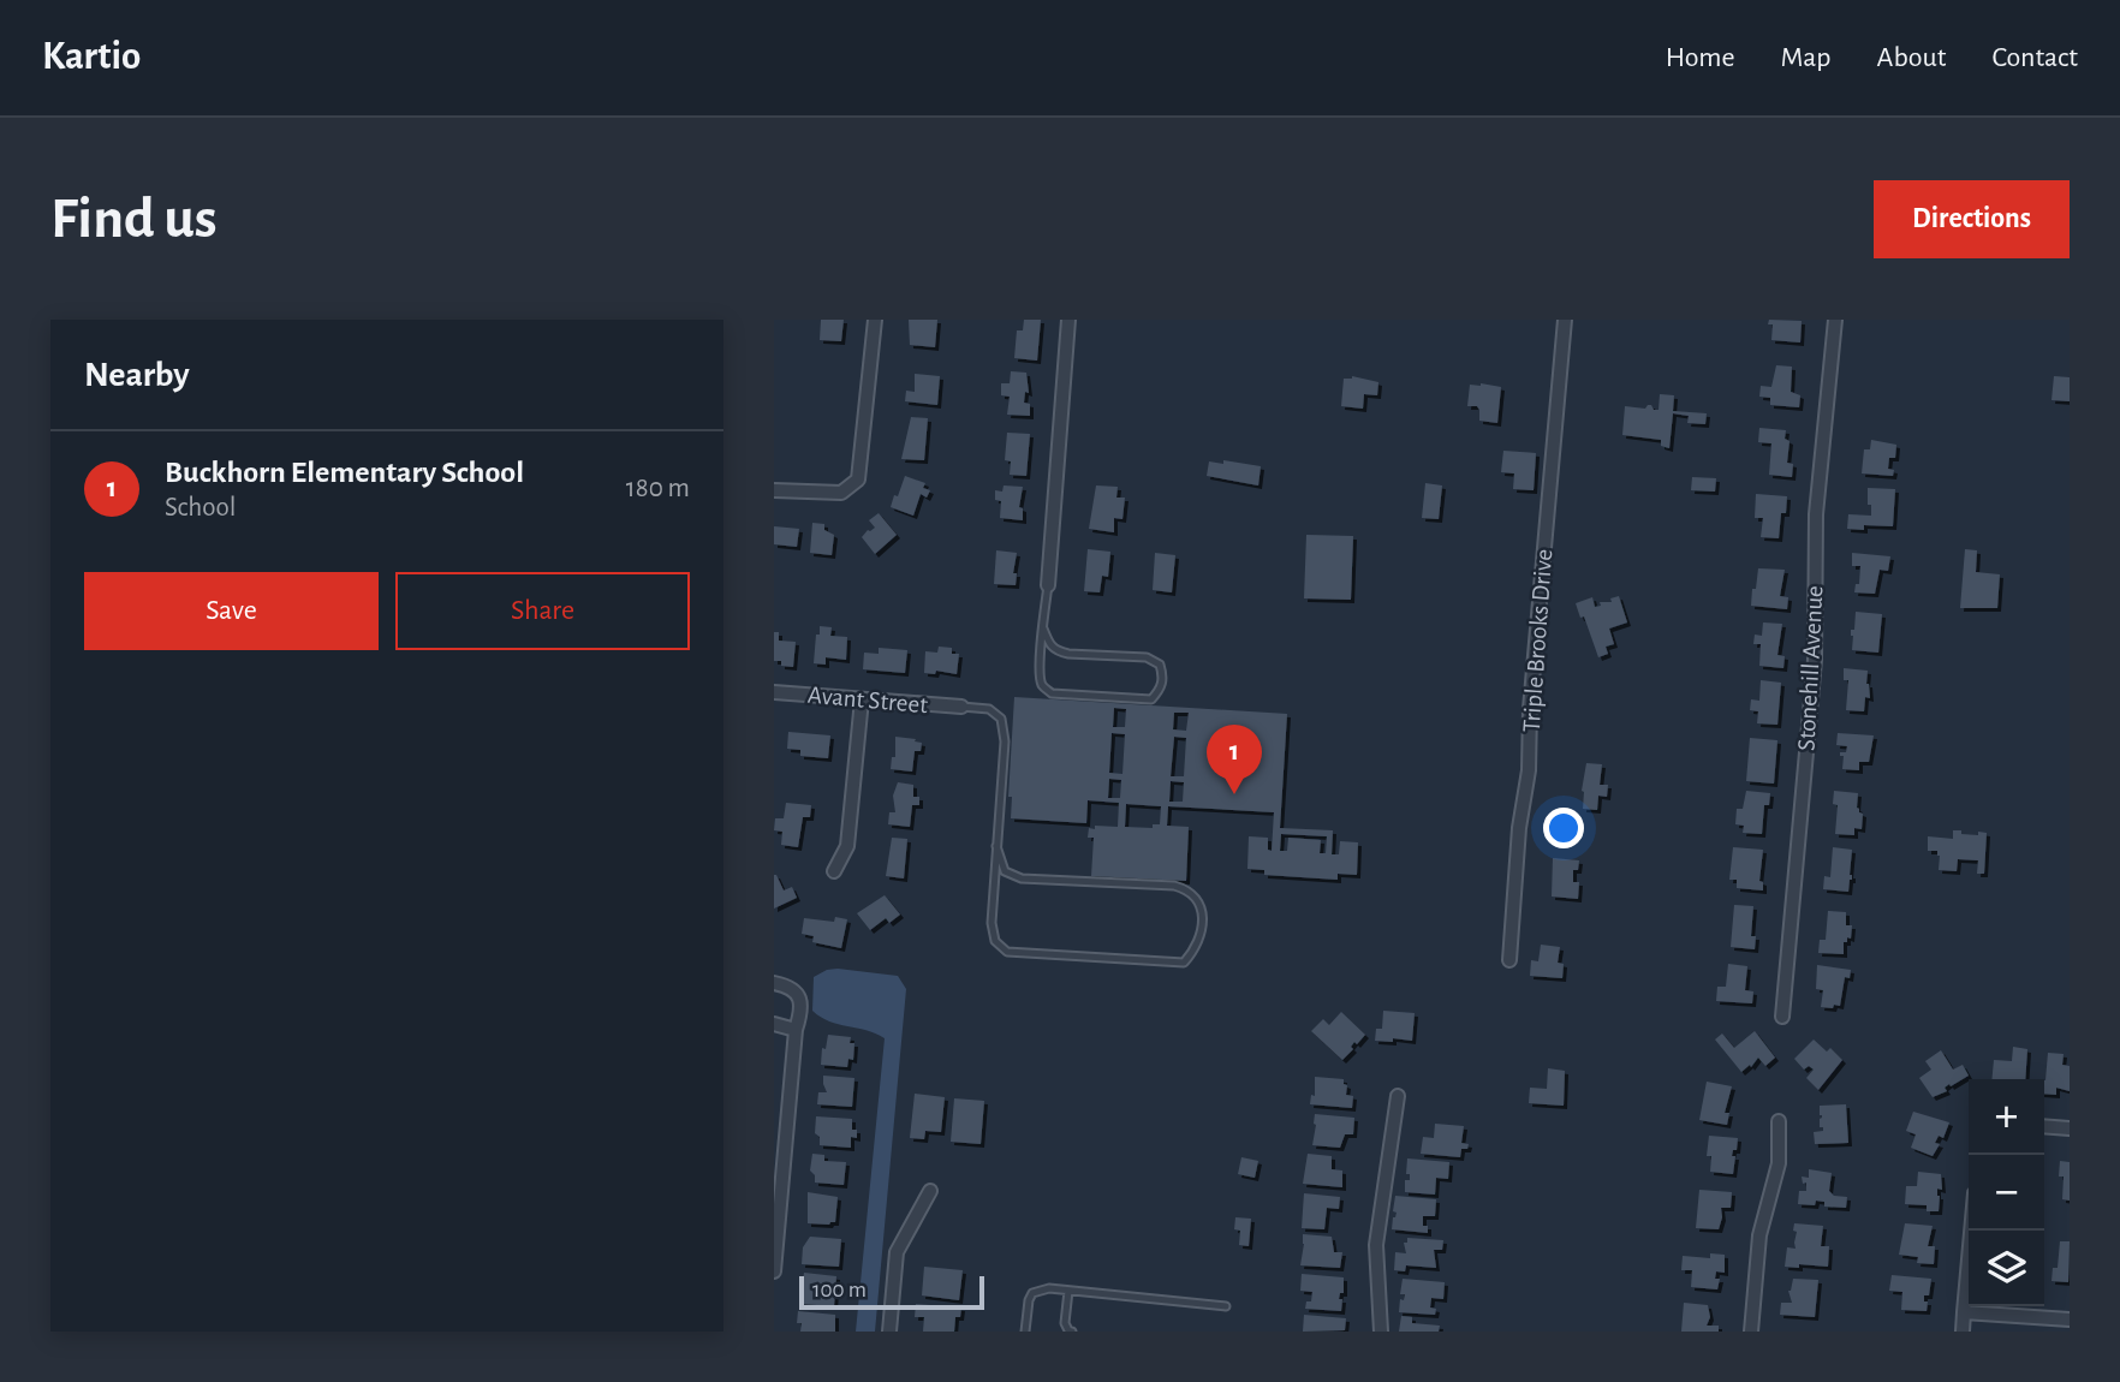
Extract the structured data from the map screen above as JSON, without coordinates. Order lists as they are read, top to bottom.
{
  "streets": {
    "street": ["Triple Brooks Drive", "Stonehill Avenue", "Avant Street"]
  },
  "scale_bar": "100 m",
  "page": {
    "header": "Kartio",
    "nav": [
      "Home",
      "Map",
      "About",
      "Contact"
    ],
    "buttons": [
      "Directions",
      ["Save", "Share"]
    ],
    "title": "Find us",
    "heading": "Nearby",
    "list": [
      {
        "mark": "1",
        "name": "Buckhorn Elementary School",
        "note": "School",
        "value": "180 m"
      }
    ],
    "pins": "1",
    "map_buttons": ["+", "−"],
    "scale": "100 m"
  }
}
